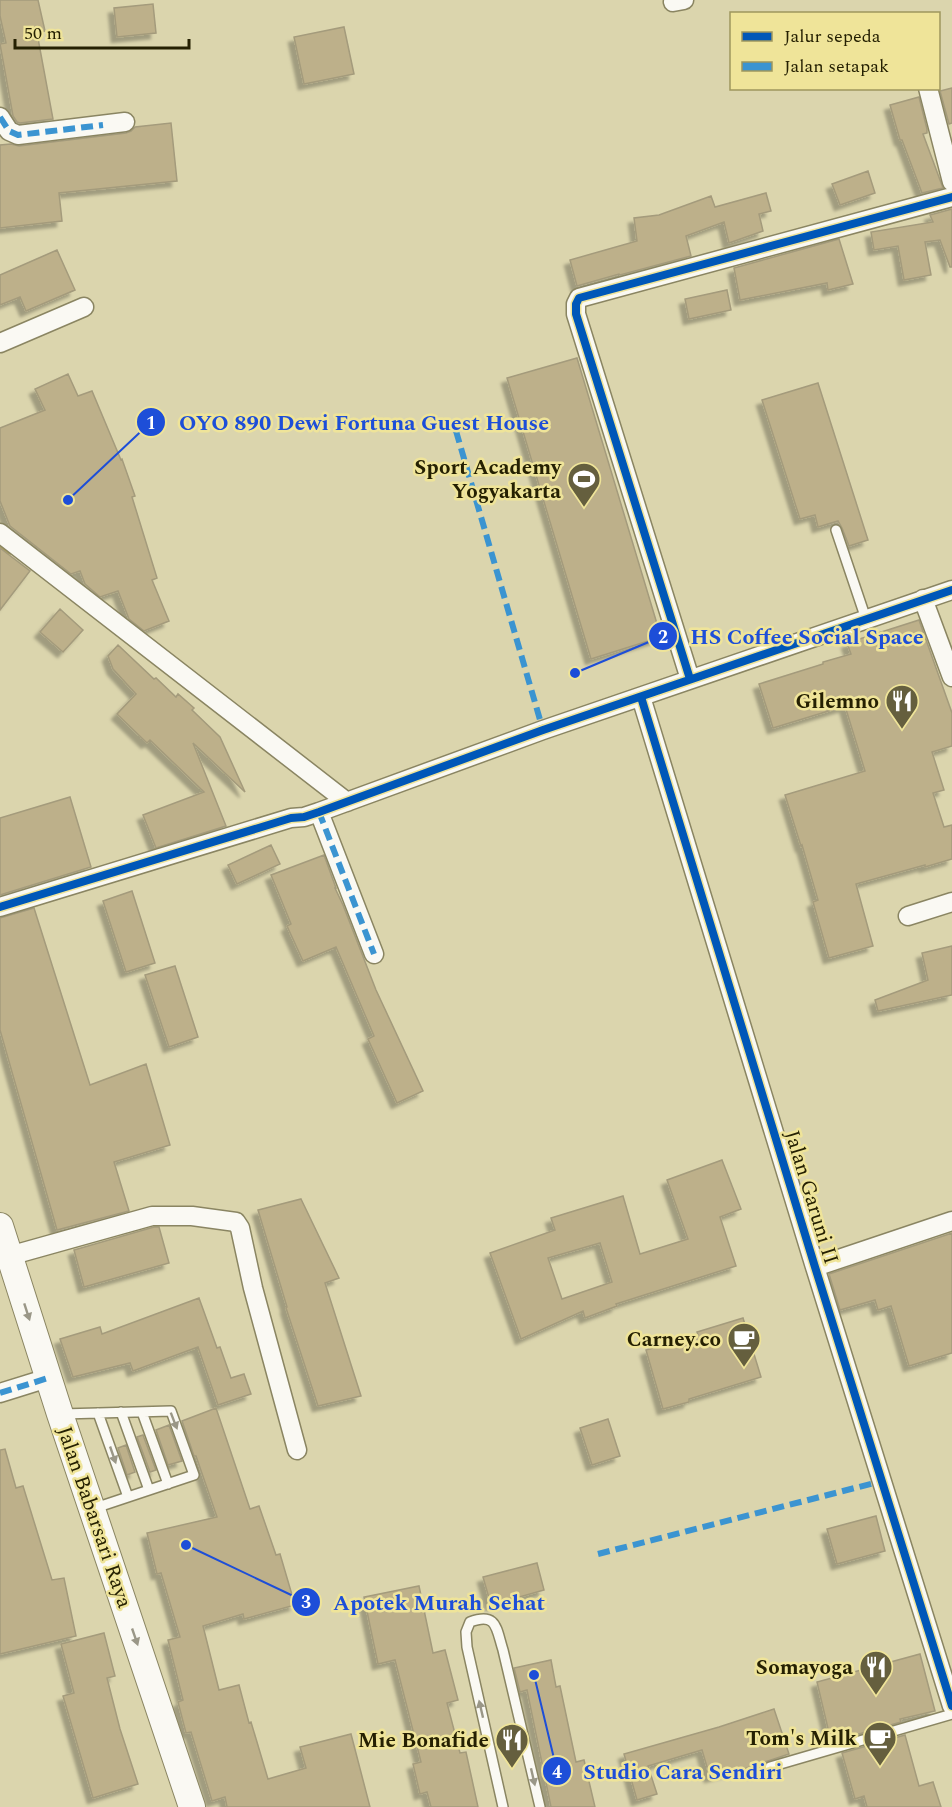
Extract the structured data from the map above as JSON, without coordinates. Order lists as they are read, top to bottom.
{
  "streets": {
    "street": ["Jalan Garuni II", "Jalan Babarsari Raya"]
  },
  "one_way": ["Jalan Babarsari Raya"],
  "places": {
    "other": [
      "OYO 890 Dewi Fortuna Guest House",
      "HS Coffee Social Space",
      "Apotek Murah Sehat",
      "Studio Cara Sendiri"
    ],
    "sports": ["Sport Academy Yogyakarta"],
    "restaurant": ["Gilemno", "Somayoga", "Mie Bonafide"],
    "cafe": ["Carney.co", "Tom's Milk"]
  },
  "legend": ["Jalur sepeda", "Jalan setapak"],
  "scale_bar": "50 m"
}
